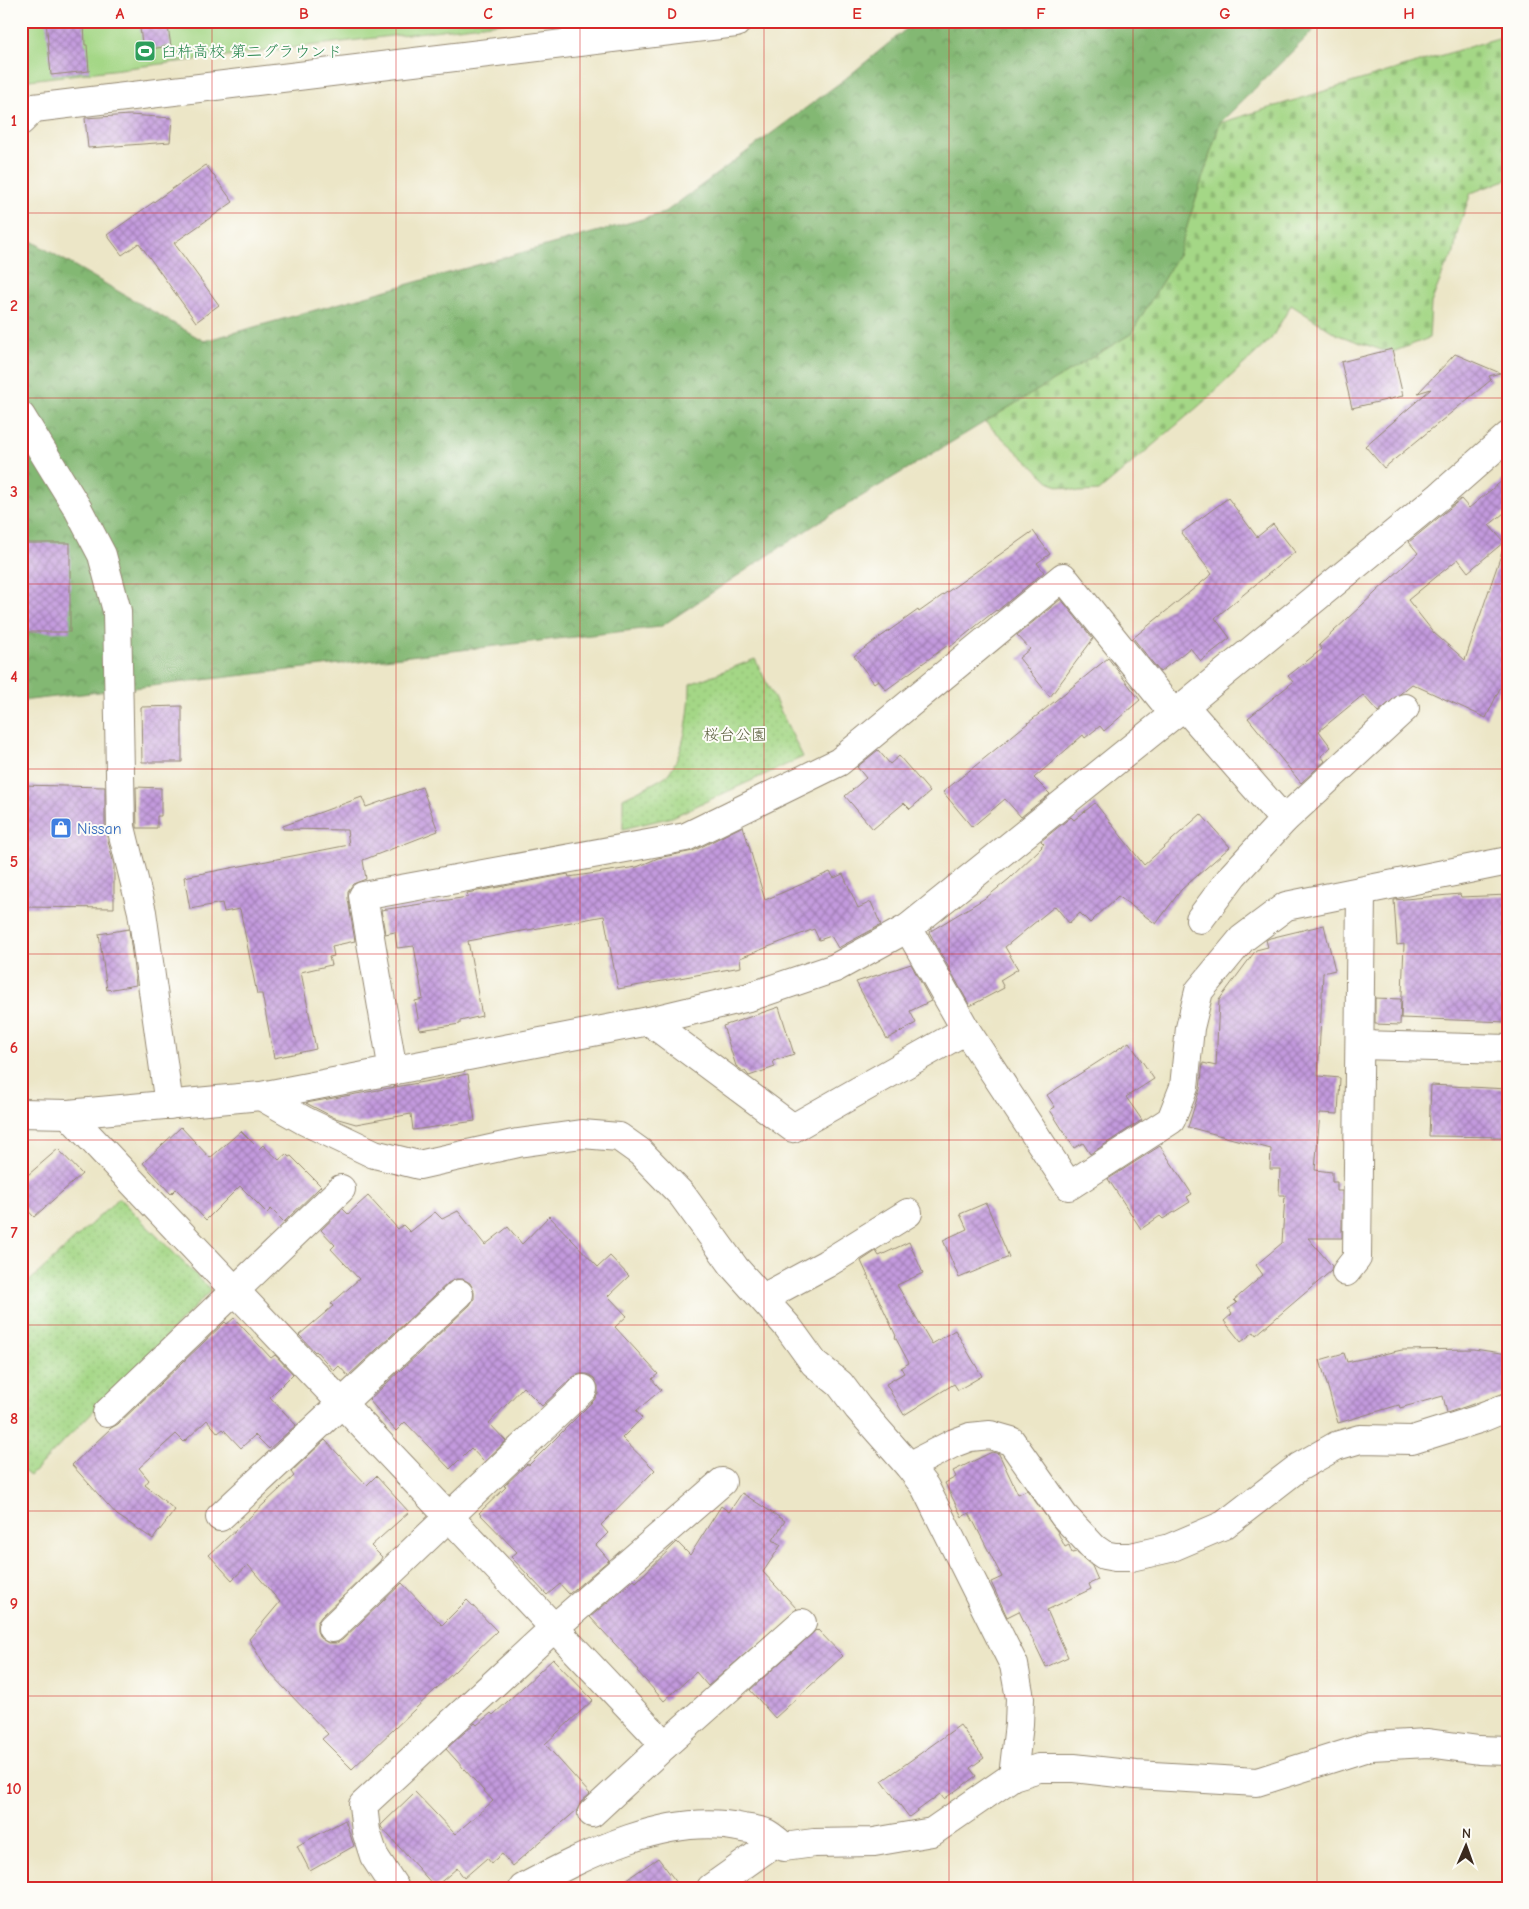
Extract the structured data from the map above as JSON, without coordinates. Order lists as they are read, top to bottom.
{
  "parks": ["桜台公園"],
  "places": {
    "sports": ["臼杵高校 第二グラウンド"],
    "shop": ["Nissan"]
  },
  "north": "top",
  "grid": {
    "columns": [
      "A",
      "B",
      "C",
      "D",
      "E",
      "F",
      "G",
      "H"
    ],
    "rows": [
      "1",
      "2",
      "3",
      "4",
      "5",
      "6",
      "7",
      "8",
      "9",
      "10"
    ]
  }
}
